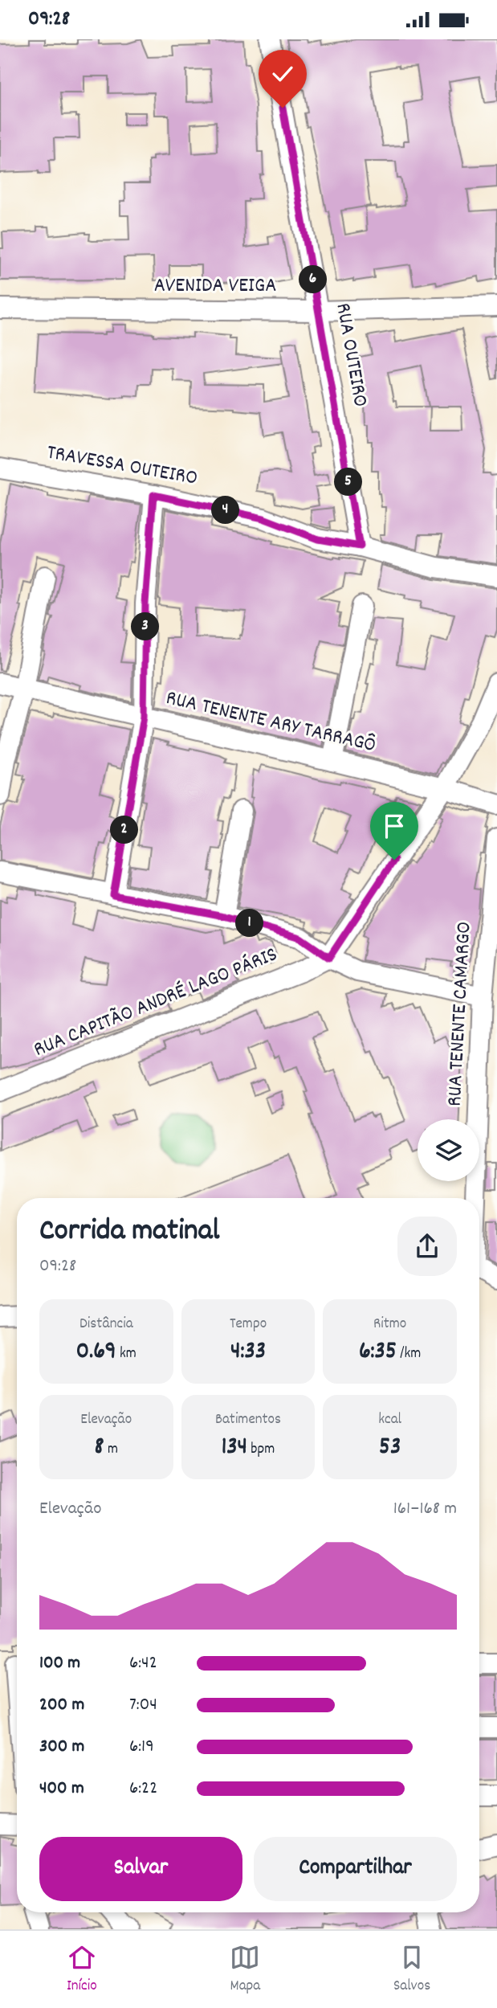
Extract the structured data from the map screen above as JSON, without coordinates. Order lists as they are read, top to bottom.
{
  "streets": {
    "street": [
      "AVENIDA VEIGA",
      "RUA OUTEIRO",
      "TRAVESSA OUTEIRO",
      "RUA TENENTE ARY TARRAGÔ",
      "RUA CAPITÃO ANDRÉ LAGO PÁRIS",
      "RUA TENENTE CAMARGO"
    ]
  },
  "crossings": [
    ["AVENIDA VEIGA", "RUA OUTEIRO"],
    ["RUA OUTEIRO", "TRAVESSA OUTEIRO"]
  ],
  "page": {
    "status": "09:28",
    "pins": [
      "6",
      "5",
      "4",
      "3",
      "2",
      "1"
    ],
    "heading": ["Corrida matinal", "09:28"],
    "stats": [
      ["Distância", "0.69 km"],
      ["Tempo", "4:33"],
      ["Ritmo", "6:35 /km"],
      ["Elevação", "8 m"],
      ["Batimentos", "134 bpm"],
      ["kcal", "53"]
    ],
    "chart": ["Elevação", "161–168 m"],
    "list": [
      {
        "name": "100 m",
        "note": "6:42"
      },
      {
        "name": "200 m",
        "note": "7:04"
      },
      {
        "name": "300 m",
        "note": "6:19"
      },
      {
        "name": "400 m",
        "note": "6:22"
      }
    ],
    "buttons": ["Salvar", "Compartilhar"],
    "tabs": ["Início", "Mapa", "Salvos"]
  }
}
